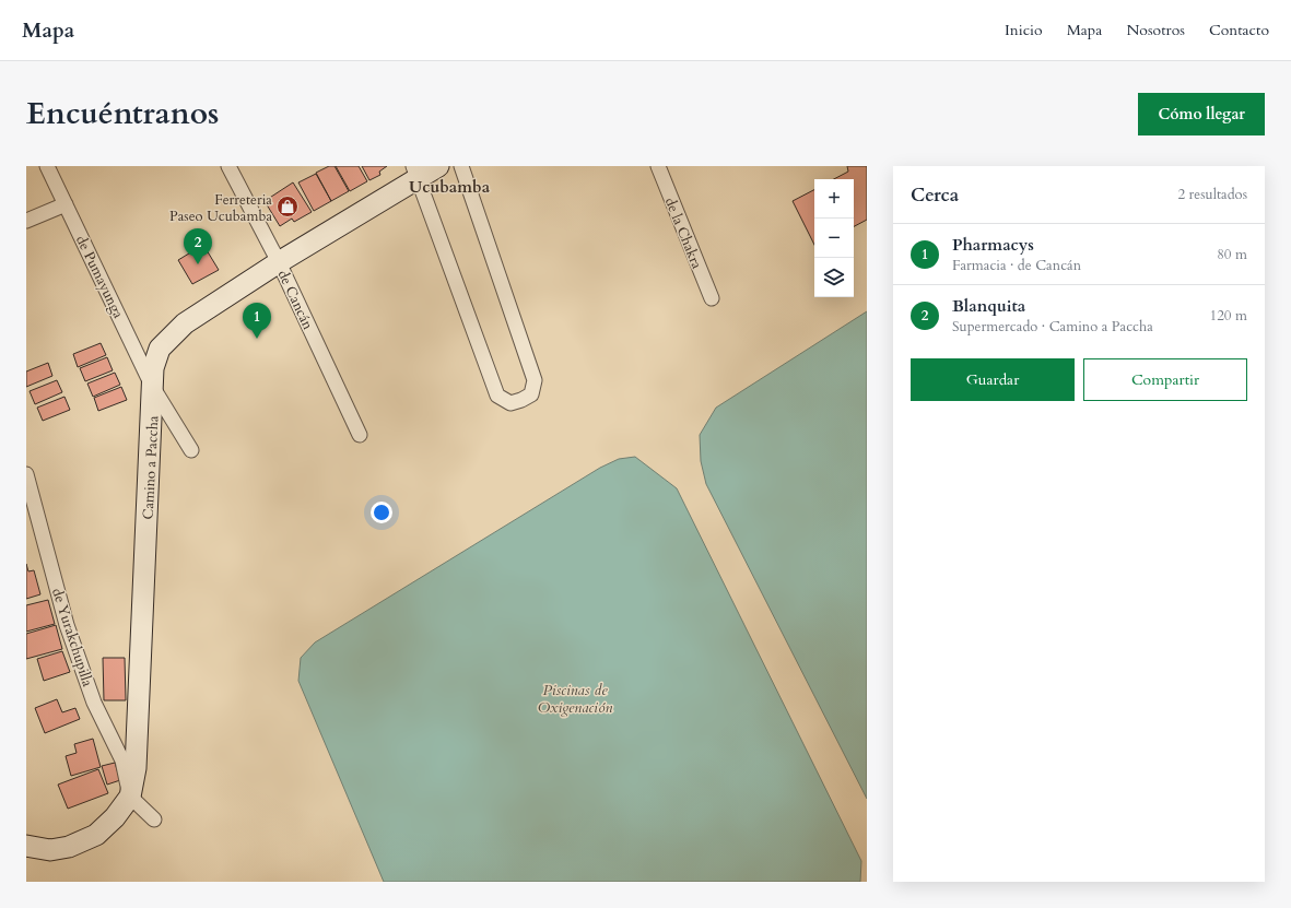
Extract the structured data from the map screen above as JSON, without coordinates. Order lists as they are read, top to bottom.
{
  "streets": {
    "main road": ["Camino a Paccha"],
    "street": [
      "de la Chakra",
      "de Pumayunga",
      "de Cancán",
      "de Yurakchupilla"
    ]
  },
  "crossings": [
    ["de Pumayunga", "Camino a Paccha"],
    ["de Cancán", "Camino a Paccha"],
    ["Camino a Paccha", "de Yurakchupilla"]
  ],
  "districts": ["Ucubamba"],
  "water": ["Piscinas de Oxigenación"],
  "places": {
    "shop": ["Ferreteria Paseo Ucubamba"]
  },
  "page": {
    "header": "Mapa",
    "nav": [
      "Inicio",
      "Mapa",
      "Nosotros",
      "Contacto"
    ],
    "title": "Encuéntranos",
    "buttons": [
      "Cómo llegar",
      ["Guardar", "Compartir"]
    ],
    "heading": ["Cerca", "2 resultados"],
    "map_buttons": ["+", "−"],
    "list": [
      {
        "mark": "1",
        "name": "Pharmacys",
        "note": "Farmacia · de Cancán",
        "value": "80 m"
      },
      {
        "mark": "2",
        "name": "Blanquita",
        "note": "Supermercado · Camino a Paccha",
        "value": "120 m"
      }
    ],
    "pins": ["2", "1"]
  }
}
